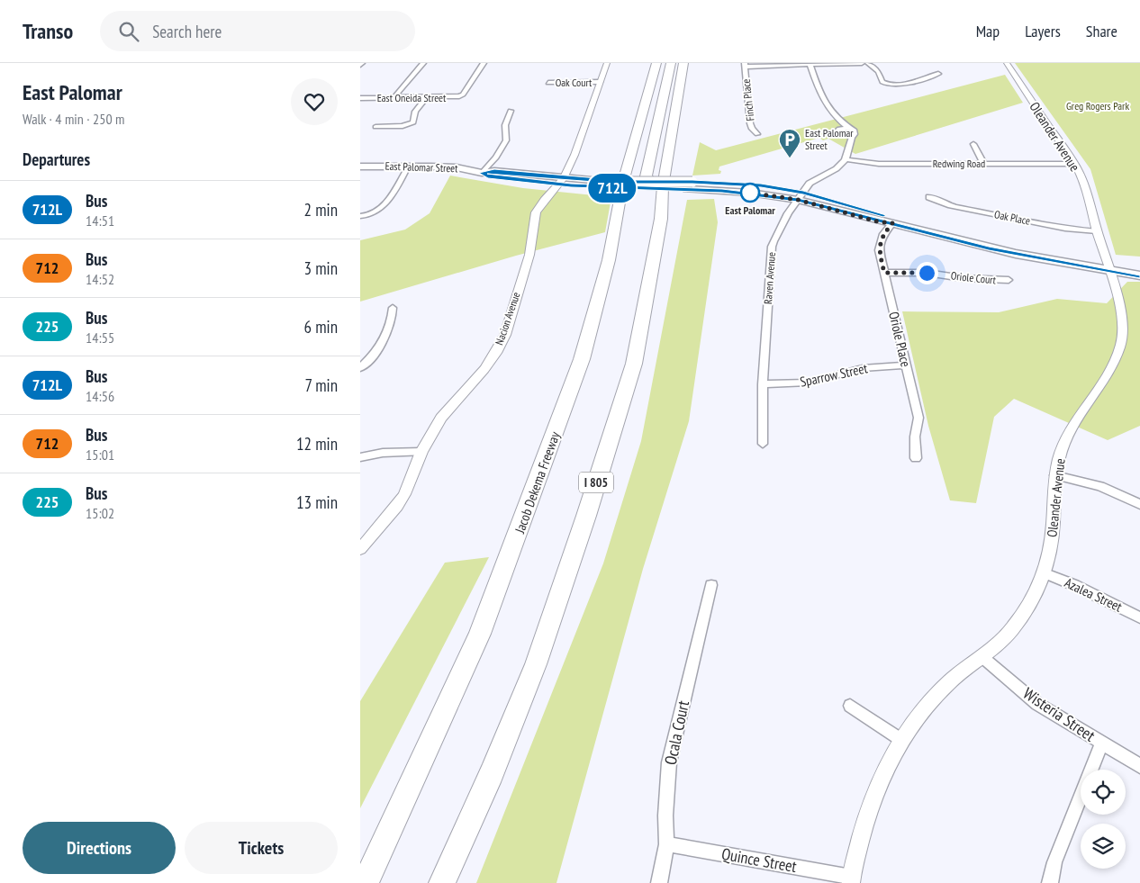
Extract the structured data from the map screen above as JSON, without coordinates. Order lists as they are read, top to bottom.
{
  "streets": {
    "highway": ["Jacob Dekema Freeway", "I 805"],
    "main road": ["East Palomar Street"],
    "street": [
      "Oak Court",
      "East Oneida Street",
      "Finch Place",
      "Oleander Avenue",
      "Redwing Road",
      "Oak Place",
      "Raven Avenue",
      "Oriole Court",
      "Nacion Avenue",
      "Oriole Place",
      "Sparrow Street",
      "Azalea Street",
      "Wisteria Street",
      "Ocala Court",
      "Quince Street"
    ]
  },
  "crossings": [
    ["Oak Court", "Nacion Avenue"],
    ["Oleander Avenue", "Redwing Road"],
    ["Oleander Avenue", "East Palomar Street"],
    ["Oleander Avenue", "Oak Place"],
    ["Oleander Avenue", "Azalea Street"],
    ["Oleander Avenue", "Wisteria Street"],
    ["Oleander Avenue", "Quince Street"],
    ["Redwing Road", "Raven Avenue"],
    ["East Palomar Street", "Raven Avenue"],
    ["East Palomar Street", "Nacion Avenue"],
    ["East Palomar Street", "Oriole Place"],
    ["Raven Avenue", "Sparrow Street"],
    ["Oriole Court", "Oriole Place"],
    ["Oriole Place", "Sparrow Street"],
    ["Ocala Court", "Quince Street"]
  ],
  "parks": ["Greg Rogers Park"],
  "places": {
    "parking": ["East Palomar Street"],
    "other": ["East Palomar"]
  },
  "lines": ["bus line 712L"],
  "page": {
    "header": "Transo",
    "search": "Search here",
    "nav": ["Map", "Layers", "Share"],
    "heading": [
      ["East Palomar", "Walk · 4 min · 250 m"],
      "Departures"
    ],
    "on_map": "712L",
    "list": [
      {
        "mark": "712L",
        "name": "Bus",
        "note": "14:51",
        "value": "2 min"
      },
      {
        "mark": "712",
        "name": "Bus",
        "note": "14:52",
        "value": "3 min"
      },
      {
        "mark": "225",
        "name": "Bus",
        "note": "14:55",
        "value": "6 min"
      },
      {
        "mark": "712L",
        "name": "Bus",
        "note": "14:56",
        "value": "7 min"
      },
      {
        "mark": "712",
        "name": "Bus",
        "note": "15:01",
        "value": "12 min"
      },
      {
        "mark": "225",
        "name": "Bus",
        "note": "15:02",
        "value": "13 min"
      }
    ],
    "buttons": ["Directions", "Tickets"]
  }
}
